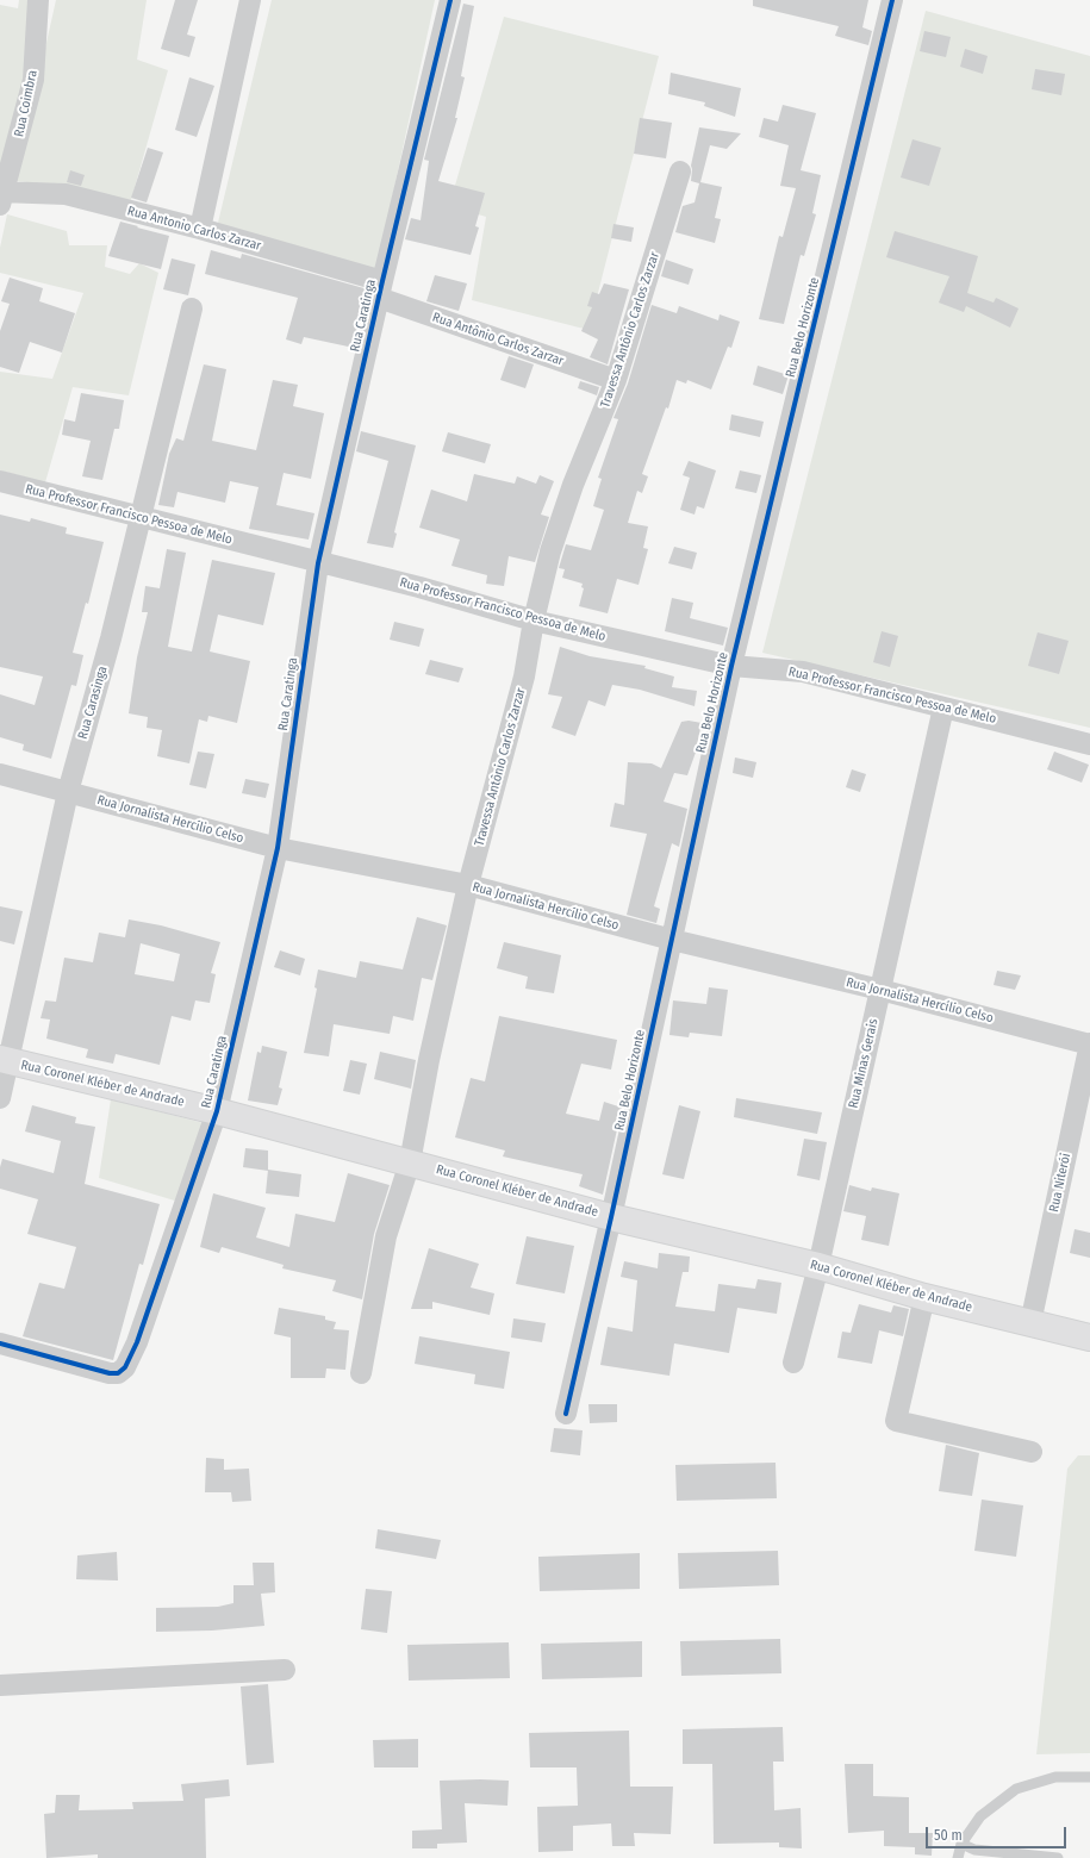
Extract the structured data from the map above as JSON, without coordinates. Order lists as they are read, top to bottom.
{
  "streets": {
    "main road": ["Rua Coronel Kléber de Andrade"],
    "street": [
      "Rua Coimbra",
      "Rua Antonio Carlos Zarzar",
      "Rua Caratinga",
      "Rua Belo Horizonte",
      "Travessa Antônio Carlos Zarzar",
      "Rua Antônio Carlos Zarzar",
      "Rua Professor Francisco Pessoa de Melo",
      "Rua Carasinga",
      "Rua Jornalista Hercílio Celso",
      "Rua Minas Gerais",
      "Rua Niterói"
    ]
  },
  "crossings": [
    ["Rua Coimbra", "Rua Antonio Carlos Zarzar"],
    ["Rua Antonio Carlos Zarzar", "Rua Caratinga"],
    ["Rua Antonio Carlos Zarzar", "Rua Antônio Carlos Zarzar"],
    ["Rua Caratinga", "Rua Antônio Carlos Zarzar"],
    ["Rua Caratinga", "Rua Professor Francisco Pessoa de Melo"],
    ["Rua Caratinga", "Rua Jornalista Hercílio Celso"],
    ["Rua Caratinga", "Rua Coronel Kléber de Andrade"],
    ["Rua Belo Horizonte", "Rua Professor Francisco Pessoa de Melo"],
    ["Rua Belo Horizonte", "Rua Jornalista Hercílio Celso"],
    ["Rua Belo Horizonte", "Rua Coronel Kléber de Andrade"],
    ["Travessa Antônio Carlos Zarzar", "Rua Antônio Carlos Zarzar"],
    ["Travessa Antônio Carlos Zarzar", "Rua Professor Francisco Pessoa de Melo"],
    ["Travessa Antônio Carlos Zarzar", "Rua Jornalista Hercílio Celso"],
    ["Travessa Antônio Carlos Zarzar", "Rua Coronel Kléber de Andrade"],
    ["Rua Professor Francisco Pessoa de Melo", "Rua Carasinga"],
    ["Rua Professor Francisco Pessoa de Melo", "Rua Minas Gerais"],
    ["Rua Carasinga", "Rua Jornalista Hercílio Celso"],
    ["Rua Carasinga", "Rua Coronel Kléber de Andrade"],
    ["Rua Jornalista Hercílio Celso", "Rua Minas Gerais"],
    ["Rua Jornalista Hercílio Celso", "Rua Niterói"],
    ["Rua Minas Gerais", "Rua Coronel Kléber de Andrade"],
    ["Rua Coronel Kléber de Andrade", "Rua Niterói"]
  ],
  "scale_bar": "50 m"
}
